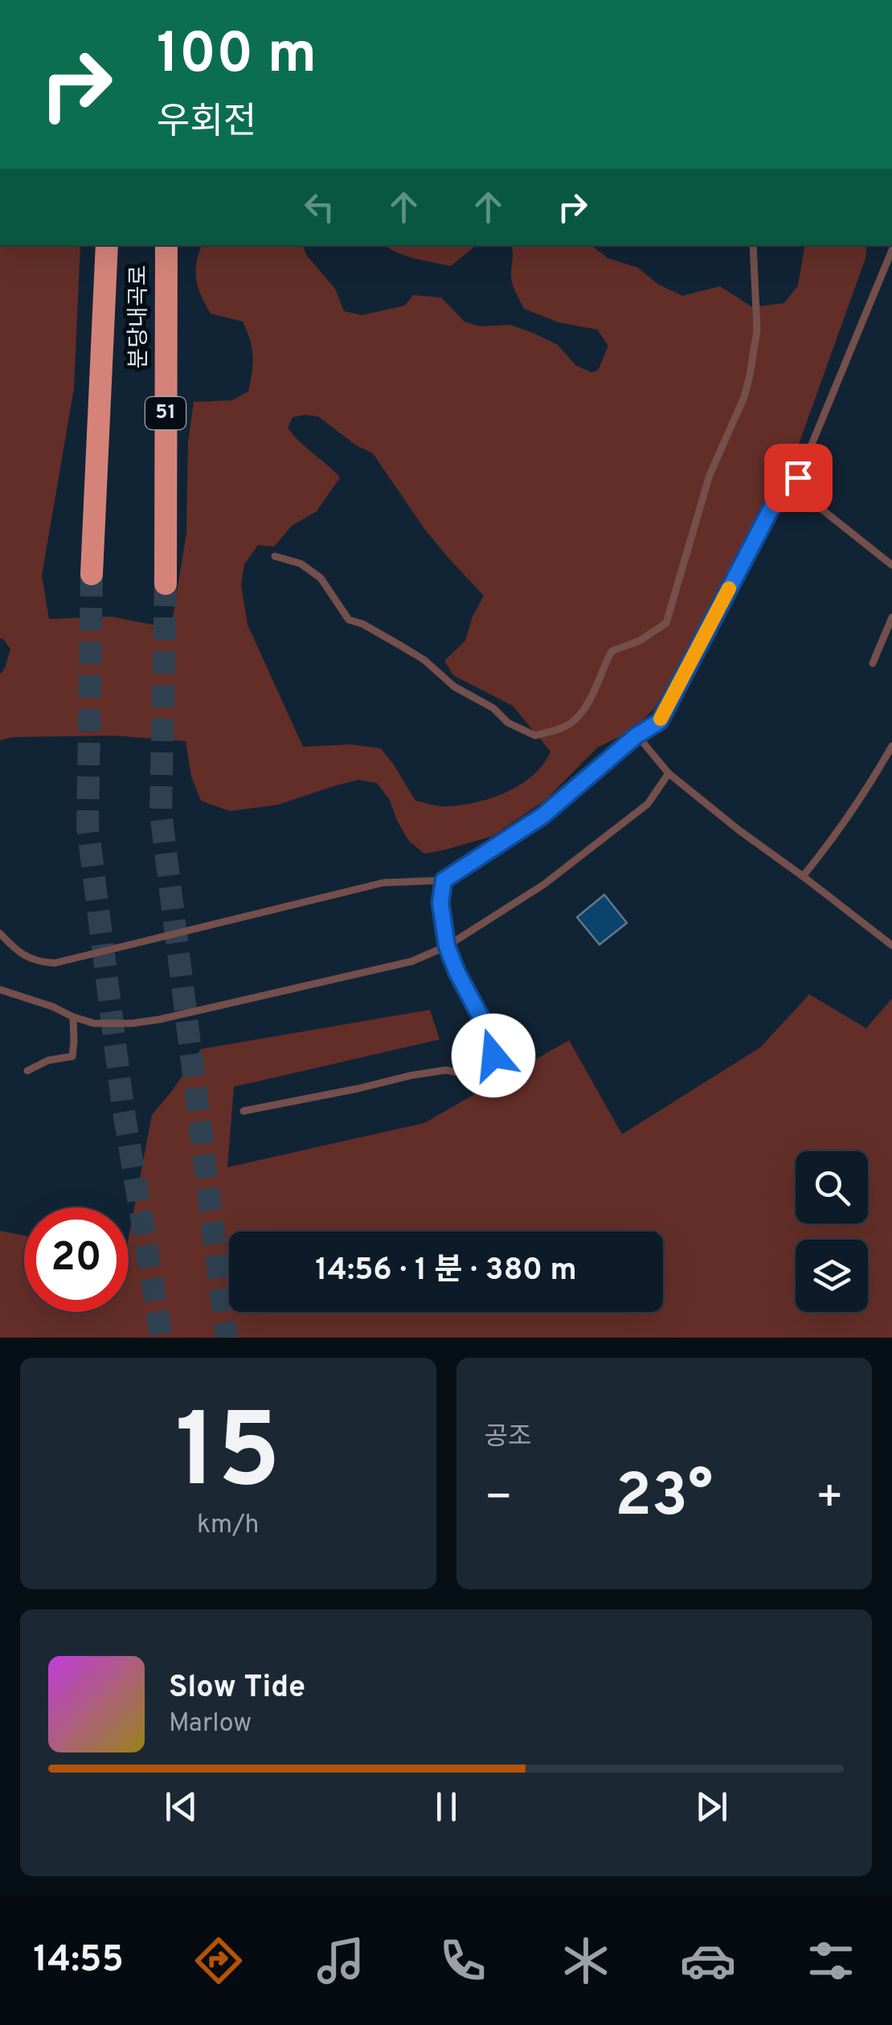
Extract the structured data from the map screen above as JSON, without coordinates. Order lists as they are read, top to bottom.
{
  "streets": {
    "highway": ["분당내곡로", "51"]
  },
  "page": {
    "turn": ["100 m", "우회전"],
    "limit": "20",
    "trip": "14:56 · 1 분 · 380 m",
    "tile": [
      ["15", "km/h"],
      "공조"
    ],
    "heat": ["−", "23°", "+"],
    "song": ["Slow Tide", "Marlow"],
    "tabs": "14:55"
  }
}
